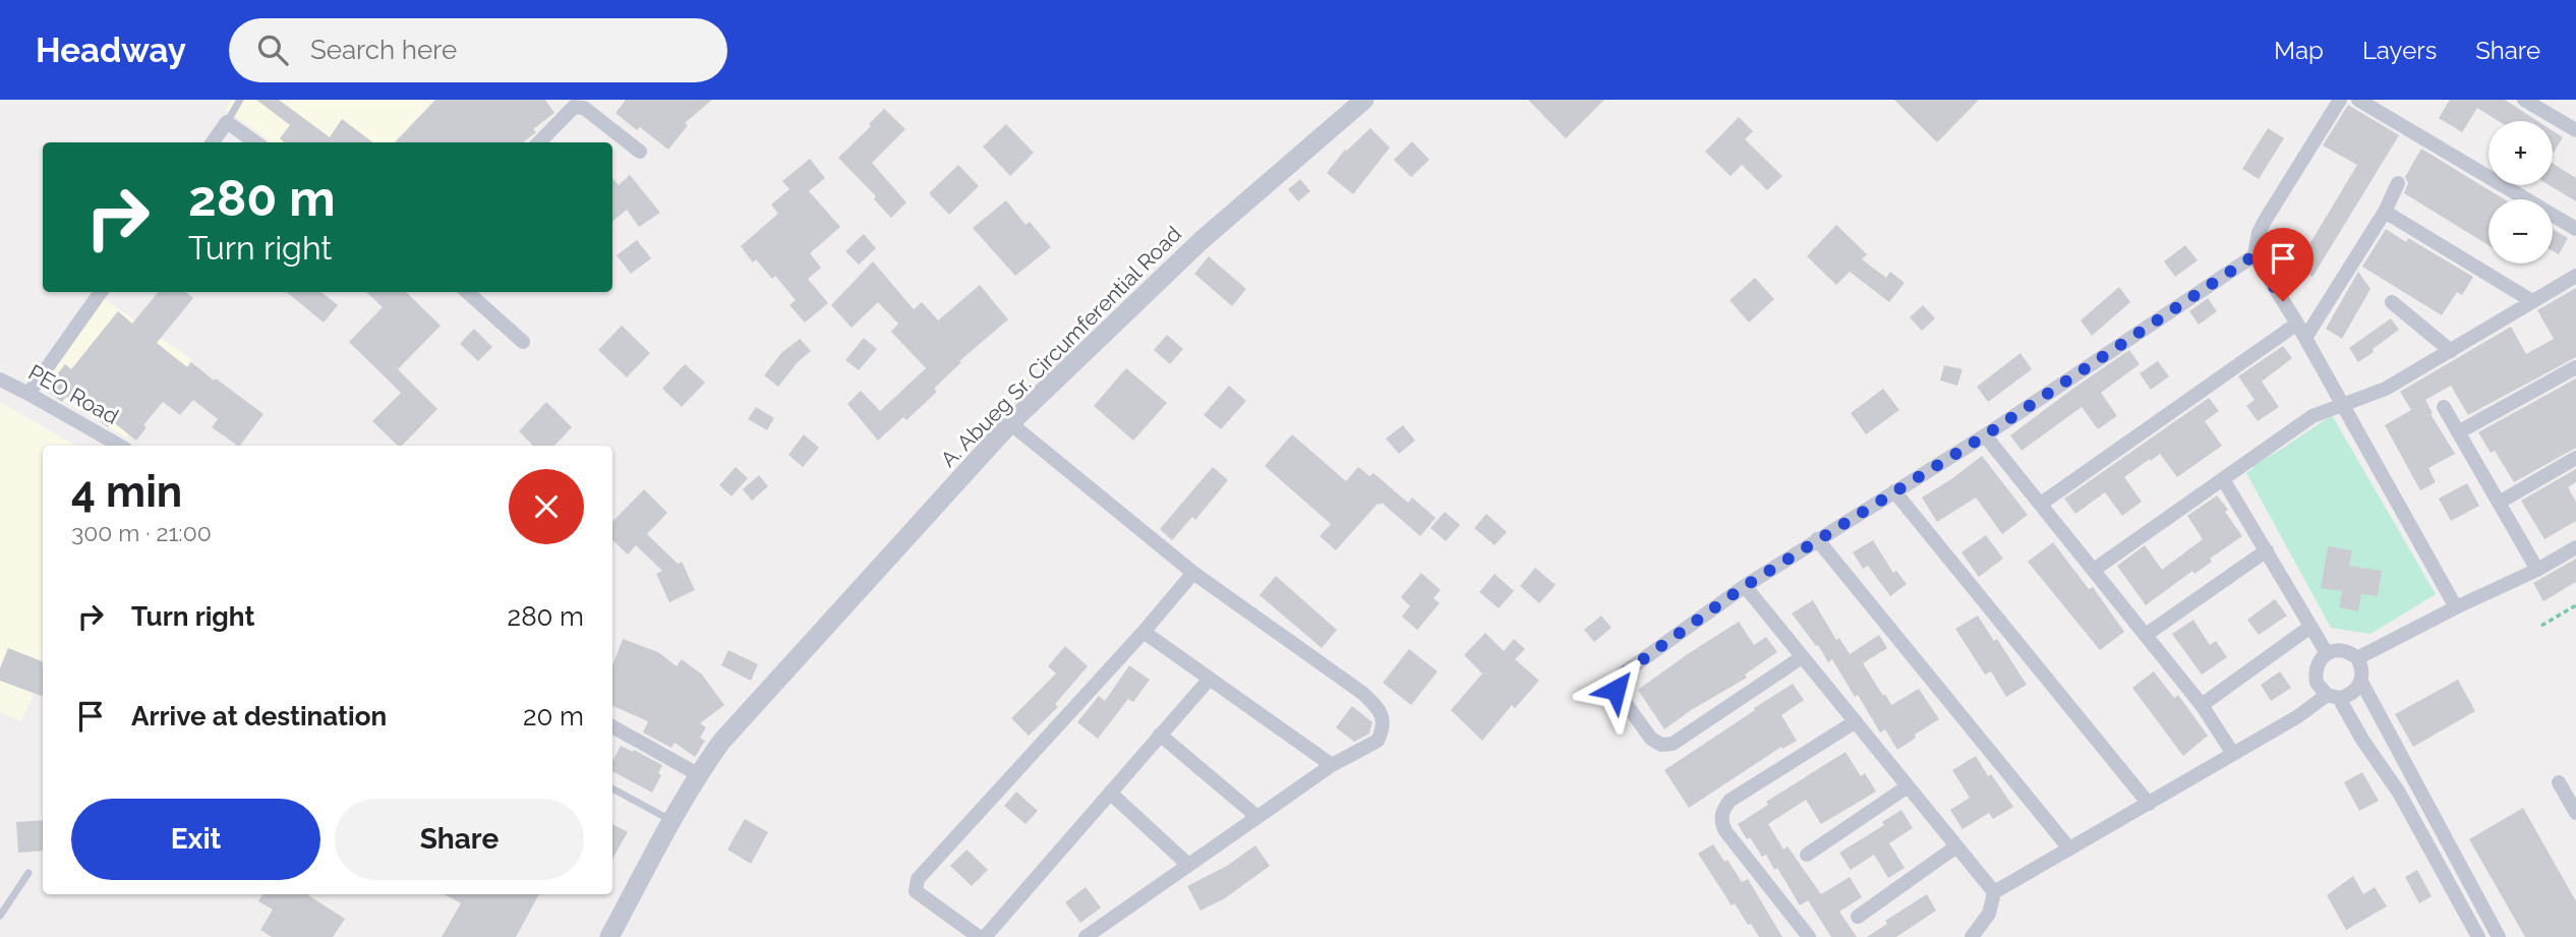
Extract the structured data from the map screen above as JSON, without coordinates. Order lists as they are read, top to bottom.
{
  "streets": {
    "street": ["A. Abueg Sr. Circumferential Road", "PEO Road"]
  },
  "page": {
    "header": "Headway",
    "search": "Search here",
    "nav": ["Map", "Layers", "Share"],
    "map_buttons": ["+", "−"],
    "turn": ["280 m", "Turn right"],
    "heading": ["4 min", "300 m · 21:00"],
    "list": [
      {
        "name": "Turn right",
        "value": "280 m"
      },
      {
        "name": "Arrive at destination",
        "value": "20 m"
      }
    ],
    "buttons": ["Exit", "Share"]
  }
}
